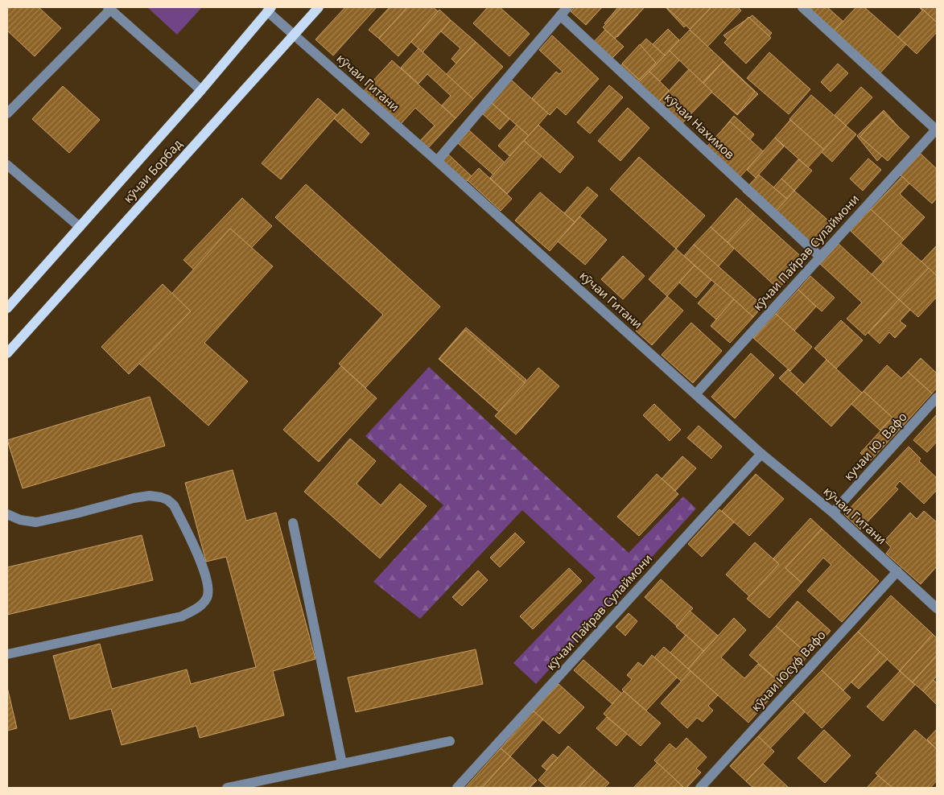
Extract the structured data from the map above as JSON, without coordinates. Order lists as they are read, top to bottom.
{
  "streets": {
    "main road": ["кӯчаи Борбад"],
    "street": [
      "кӯчаи Гитани",
      "кӯчаи Нахимов",
      "кӯчаи Пайрав Сулаймони",
      "кучаи Ю. Вафо",
      "кӯчаи Юсуф Вафо"
    ]
  },
  "crossings": [
    ["кӯчаи Гитани", "кӯчаи Борбад"],
    ["кӯчаи Гитани", "кӯчаи Пайрав Сулаймони"],
    ["кӯчаи Гитани", "кучаи Ю. Вафо"],
    ["кӯчаи Гитани", "кӯчаи Юсуф Вафо"],
    ["кӯчаи Нахимов", "кӯчаи Пайрав Сулаймони"]
  ]
}
